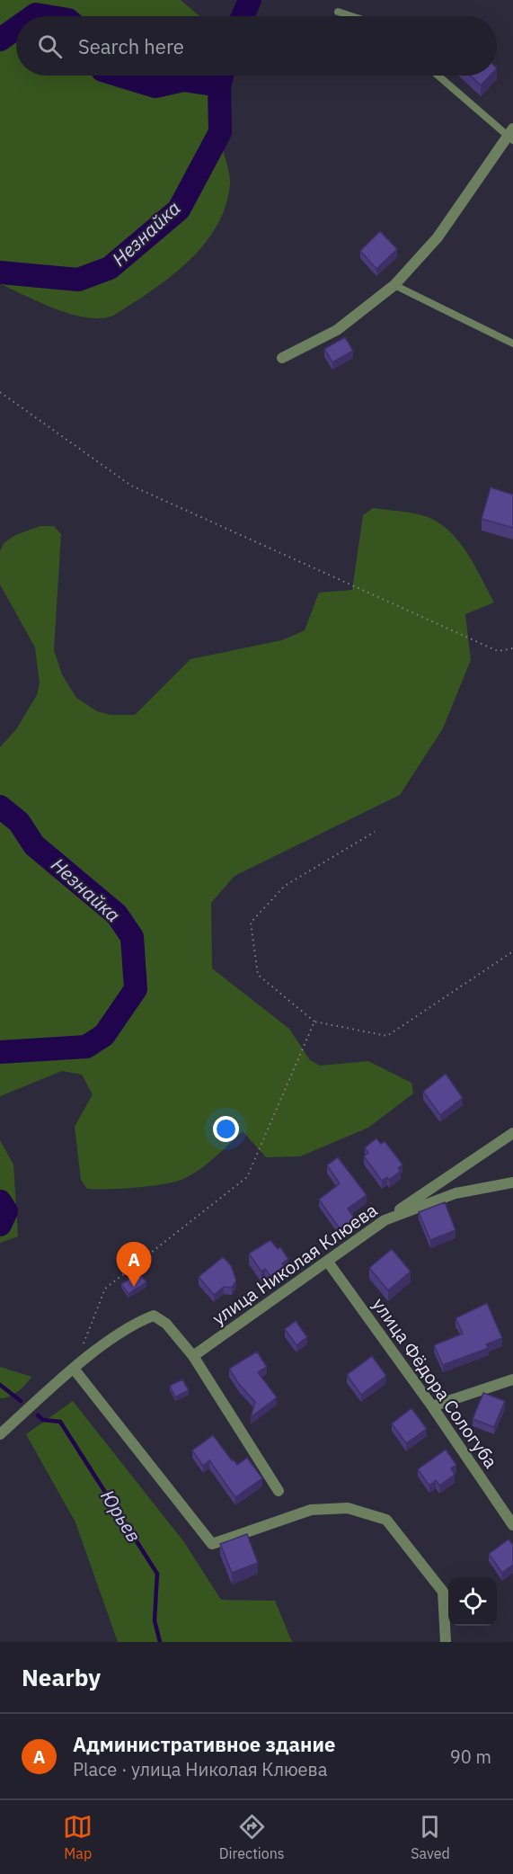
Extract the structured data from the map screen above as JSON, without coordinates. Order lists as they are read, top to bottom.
{
  "streets": {
    "street": ["улица Николая Клюева", "улица Фёдора Сологуба"]
  },
  "crossings": [
    ["улица Николая Клюева", "улица Фёдора Сологуба"]
  ],
  "water": ["Незнайка", "Юрьев"],
  "page": {
    "search": "Search here",
    "pins": "A",
    "heading": "Nearby",
    "list": [
      {
        "mark": "A",
        "name": "Административное здание",
        "note": "Place · улица Николая Клюева",
        "value": "90 m"
      }
    ],
    "nav": ["Map", "Directions", "Saved"]
  }
}
